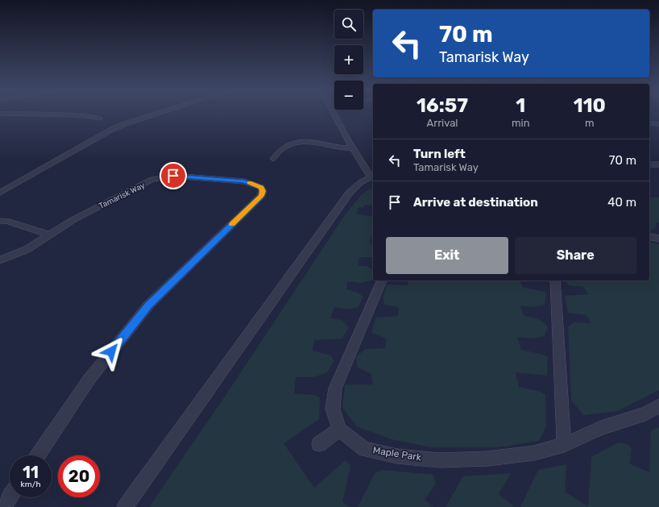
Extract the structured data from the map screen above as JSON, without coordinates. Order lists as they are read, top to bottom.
{
  "streets": {
    "lane": ["Tamarisk Way", "Maple Park"]
  },
  "page": {
    "map_buttons": ["+", "−"],
    "turn": ["70 m", "Tamarisk Way"],
    "eta": [
      "16:57",
      "Arrival",
      "1",
      "min",
      "110",
      "m"
    ],
    "list": [
      {
        "name": "Turn left",
        "note": "Tamarisk Way",
        "value": "70 m"
      },
      {
        "name": "Arrive at destination",
        "value": "40 m"
      }
    ],
    "buttons": ["Exit", "Share"],
    "speed": "11 km/h",
    "limit": "20"
  }
}
